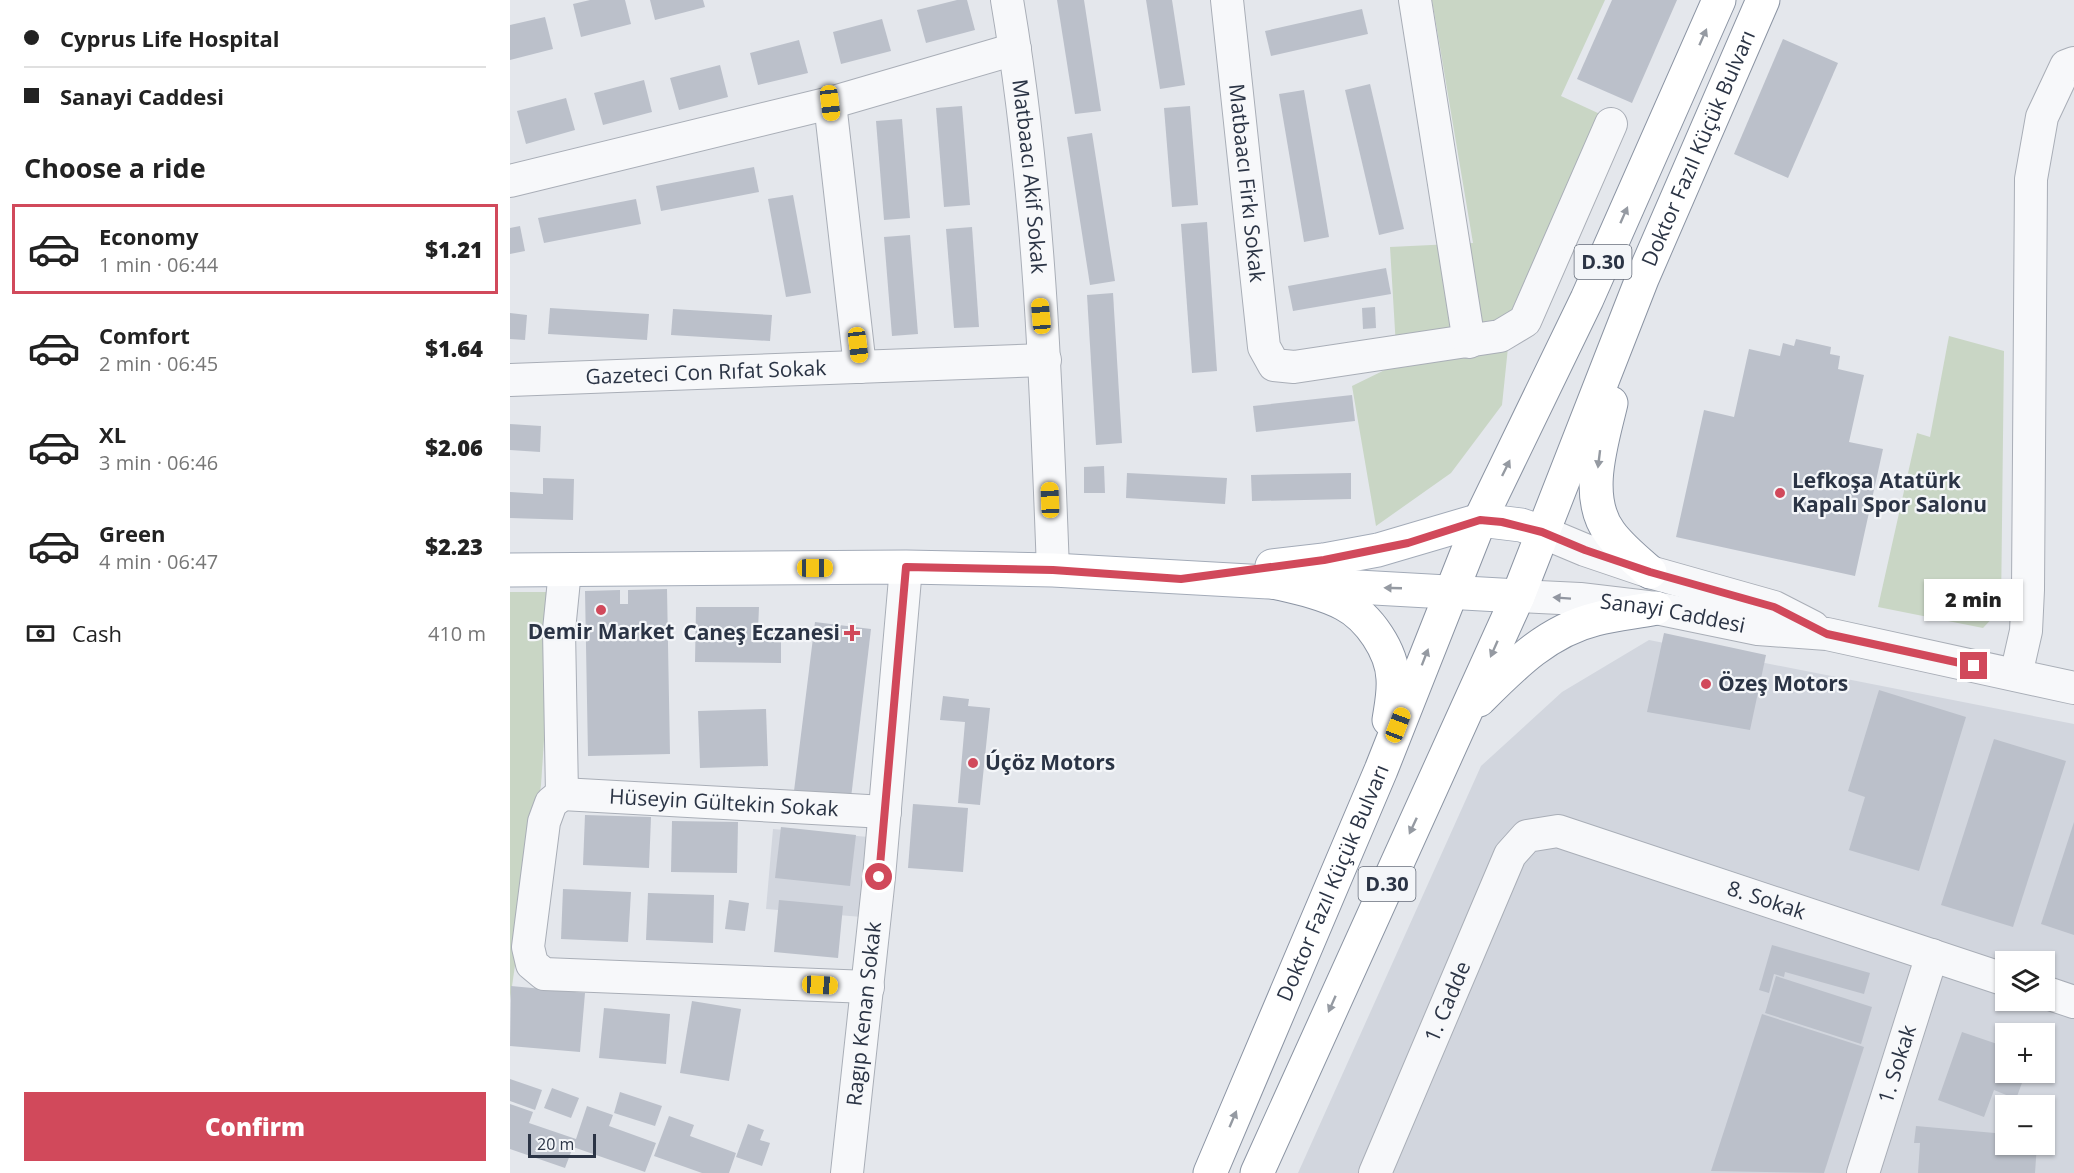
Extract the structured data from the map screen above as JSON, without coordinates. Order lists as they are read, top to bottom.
{
  "streets": {
    "main road": ["Doktor Fazıl Küçük Bulvarı", "D.30"],
    "street": [
      "Matbaacı Akif Sokak",
      "Matbaacı Firkı Sokak",
      "Gazeteci Con Rıfat Sokak",
      "Sanayi Caddesi",
      "Hüseyin Gültekin Sokak",
      "8. Sokak",
      "1. Cadde",
      "Ragıp Kenan Sokak",
      "1. Sokak"
    ]
  },
  "crossings": [
    ["Doktor Fazıl Küçük Bulvarı", "D.30"],
    ["Doktor Fazıl Küçük Bulvarı", "Sanayi Caddesi"],
    ["Matbaacı Akif Sokak", "Gazeteci Con Rıfat Sokak"],
    ["D.30", "Sanayi Caddesi"],
    ["Hüseyin Gültekin Sokak", "Ragıp Kenan Sokak"],
    ["8. Sokak", "1. Cadde"],
    ["8. Sokak", "1. Sokak"]
  ],
  "places": {
    "other": [
      "Lefkoşa Atatürk Kapalı Spor Salonu",
      "Demir Market",
      "Özeş Motors",
      "Úçöz Motors"
    ],
    "health": ["Caneş Eczanesi"]
  },
  "scale_bar": "20 m",
  "page": {
    "banner": ["Cyprus Life Hospital", "Sanayi Caddesi"],
    "heading": "Choose a ride",
    "list": [
      {
        "name": "Economy",
        "note": "1 min · 06:44",
        "value": "$1.21"
      },
      {
        "name": "Comfort",
        "note": "2 min · 06:45",
        "value": "$1.64"
      },
      {
        "name": "XL",
        "note": "3 min · 06:46",
        "value": "$2.06"
      },
      {
        "name": "Green",
        "note": "4 min · 06:47",
        "value": "$2.23"
      }
    ],
    "bubble": "2 min",
    "pay": ["Cash", "410 m"],
    "map_buttons": ["+", "−"],
    "buttons": "Confirm",
    "scale": "20 m"
  }
}
